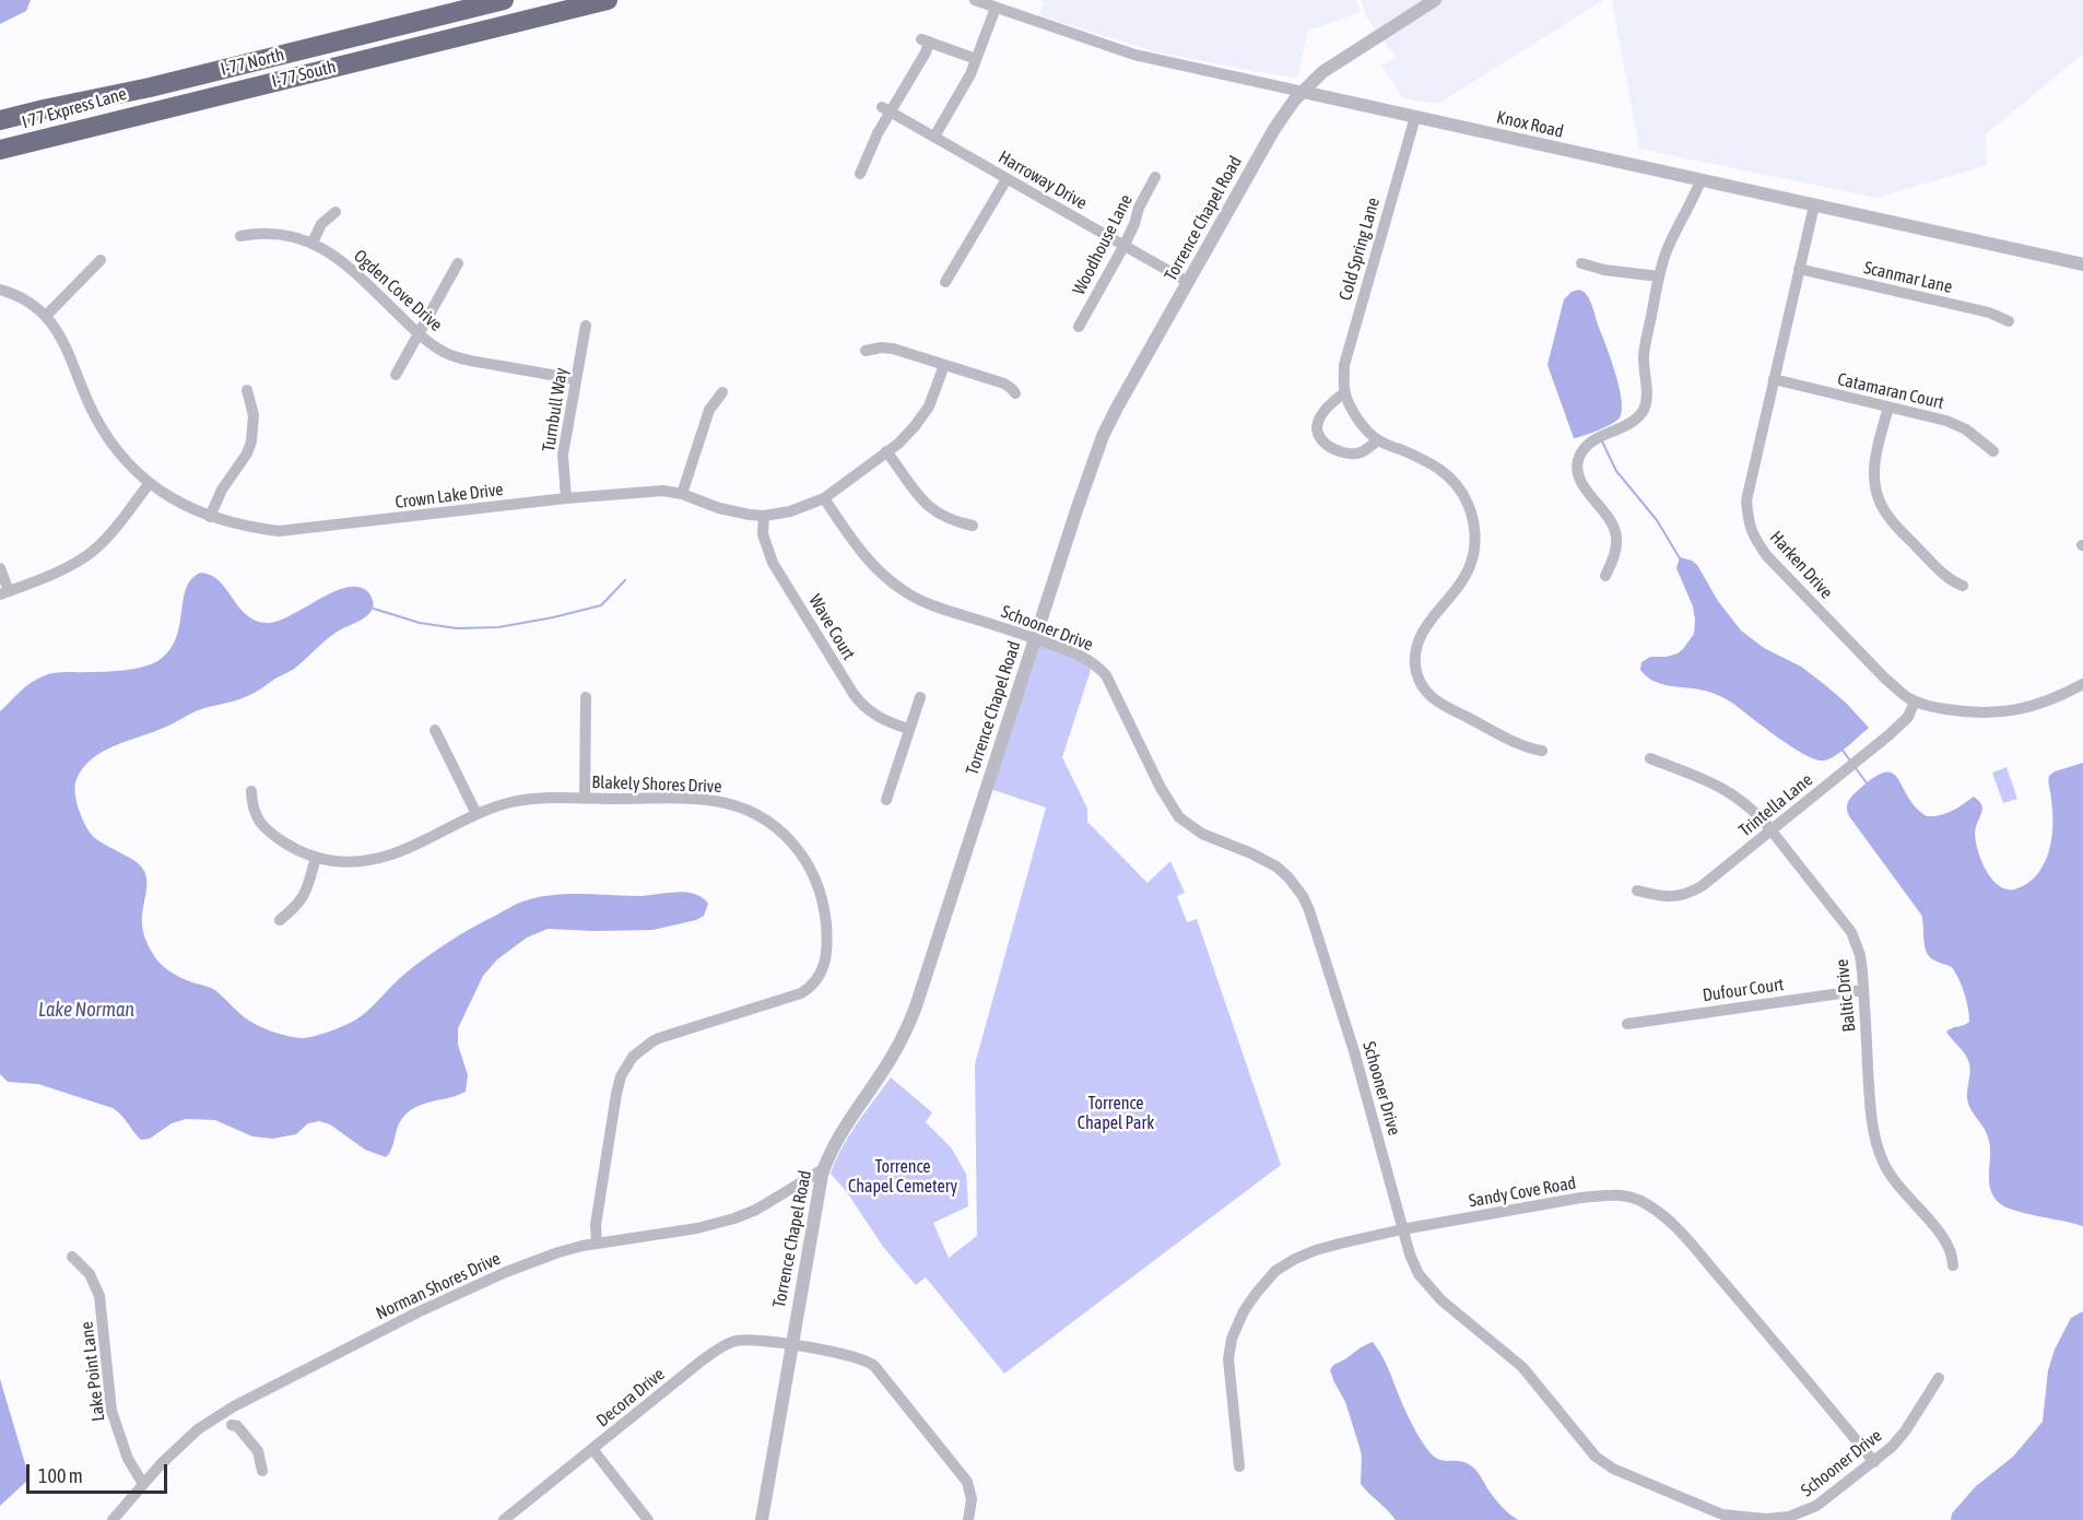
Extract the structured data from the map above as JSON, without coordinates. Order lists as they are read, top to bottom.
{
  "streets": {
    "highway": ["I-77 North", "I-77 South", "I 77 Express Lane"],
    "street": [
      "Knox Road",
      "Harroway Drive",
      "Torrence Chapel Road",
      "Woodhouse Lane",
      "Cold Spring Lane",
      "Scanmar Lane",
      "Ogden Cove Drive",
      "Catamaran Court",
      "Turnbull Way",
      "Crown Lake Drive",
      "Harken Drive",
      "Wave Court",
      "Schooner Drive",
      "Blakely Shores Drive",
      "Trintella Lane",
      "Dufour Court",
      "Baltic Drive",
      "Sandy Cove Road",
      "Norman Shores Drive",
      "Lake Point Lane",
      "Decora Drive"
    ]
  },
  "crossings": [
    ["I-77 North", "I 77 Express Lane"],
    ["Knox Road", "Torrence Chapel Road"],
    ["Knox Road", "Cold Spring Lane"],
    ["Knox Road", "Harken Drive"],
    ["Harroway Drive", "Torrence Chapel Road"],
    ["Harroway Drive", "Woodhouse Lane"],
    ["Torrence Chapel Road", "Schooner Drive"],
    ["Torrence Chapel Road", "Norman Shores Drive"],
    ["Torrence Chapel Road", "Decora Drive"],
    ["Scanmar Lane", "Harken Drive"],
    ["Ogden Cove Drive", "Turnbull Way"],
    ["Catamaran Court", "Harken Drive"],
    ["Turnbull Way", "Crown Lake Drive"],
    ["Crown Lake Drive", "Wave Court"],
    ["Crown Lake Drive", "Schooner Drive"],
    ["Harken Drive", "Trintella Lane"],
    ["Schooner Drive", "Sandy Cove Road"],
    ["Blakely Shores Drive", "Norman Shores Drive"],
    ["Trintella Lane", "Baltic Drive"],
    ["Dufour Court", "Baltic Drive"],
    ["Norman Shores Drive", "Lake Point Lane"]
  ],
  "water": ["Lake Norman"],
  "parks": ["Torrence Chapel Park", "Torrence Chapel Cemetery"],
  "scale_bar": "100 m"
}
